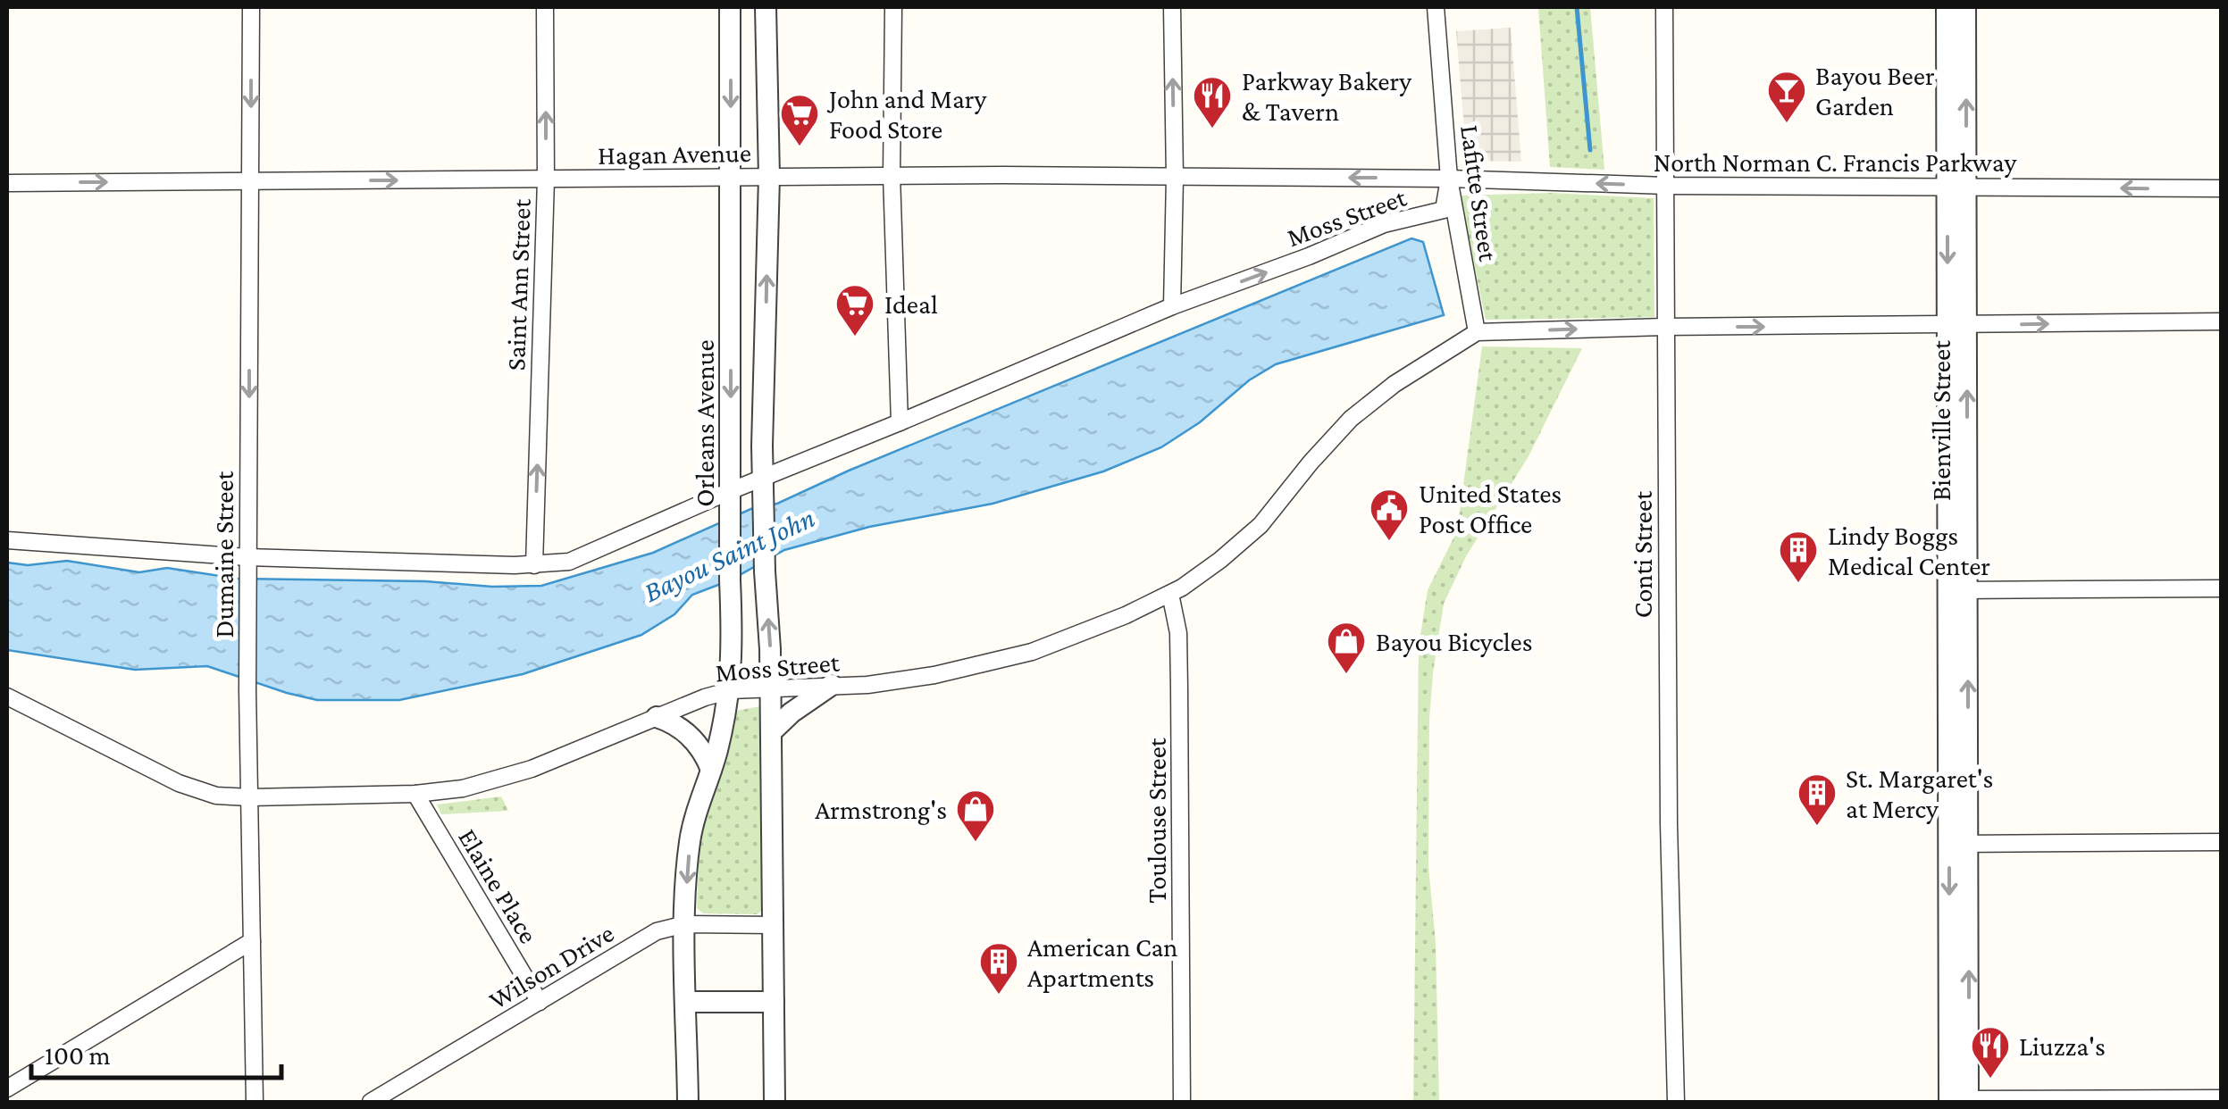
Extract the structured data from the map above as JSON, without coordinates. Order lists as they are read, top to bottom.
{
  "streets": {
    "street": [
      "Hagan Avenue",
      "North Norman C. Francis Parkway",
      "Lafitte Street",
      "Moss Street",
      "Saint Ann Street",
      "Bienville Street",
      "Orleans Avenue",
      "Dumaine Street",
      "Conti Street",
      "Toulouse Street",
      "Elaine Place",
      "Wilson Drive"
    ]
  },
  "crossings": [
    ["Hagan Avenue", "North Norman C. Francis Parkway"],
    ["Hagan Avenue", "Lafitte Street"],
    ["Hagan Avenue", "Moss Street"],
    ["Hagan Avenue", "Saint Ann Street"],
    ["Hagan Avenue", "Orleans Avenue"],
    ["Hagan Avenue", "Dumaine Street"],
    ["North Norman C. Francis Parkway", "Lafitte Street"],
    ["North Norman C. Francis Parkway", "Moss Street"],
    ["North Norman C. Francis Parkway", "Bienville Street"],
    ["North Norman C. Francis Parkway", "Conti Street"],
    ["Lafitte Street", "Moss Street"],
    ["Moss Street", "Saint Ann Street"],
    ["Moss Street", "Orleans Avenue"],
    ["Moss Street", "Dumaine Street"],
    ["Moss Street", "Toulouse Street"],
    ["Moss Street", "Elaine Place"],
    ["Orleans Avenue", "Wilson Drive"],
    ["Elaine Place", "Wilson Drive"]
  ],
  "one_way": ["Saint Ann Street", "Dumaine Street"],
  "water": ["Bayou Saint John"],
  "places": {
    "bar": ["Bayou Beer Garden"],
    "restaurant": ["Parkway Bakery & Tavern", "Liuzza's"],
    "supermarket": ["John and Mary Food Store", "Ideal"],
    "public building": ["United States Post Office"],
    "building": ["Lindy Boggs Medical Center", "St. Margaret's at Mercy", "American Can Apartments"],
    "shop": ["Bayou Bicycles", "Armstrong's"]
  },
  "scale_bar": "100 m"
}
